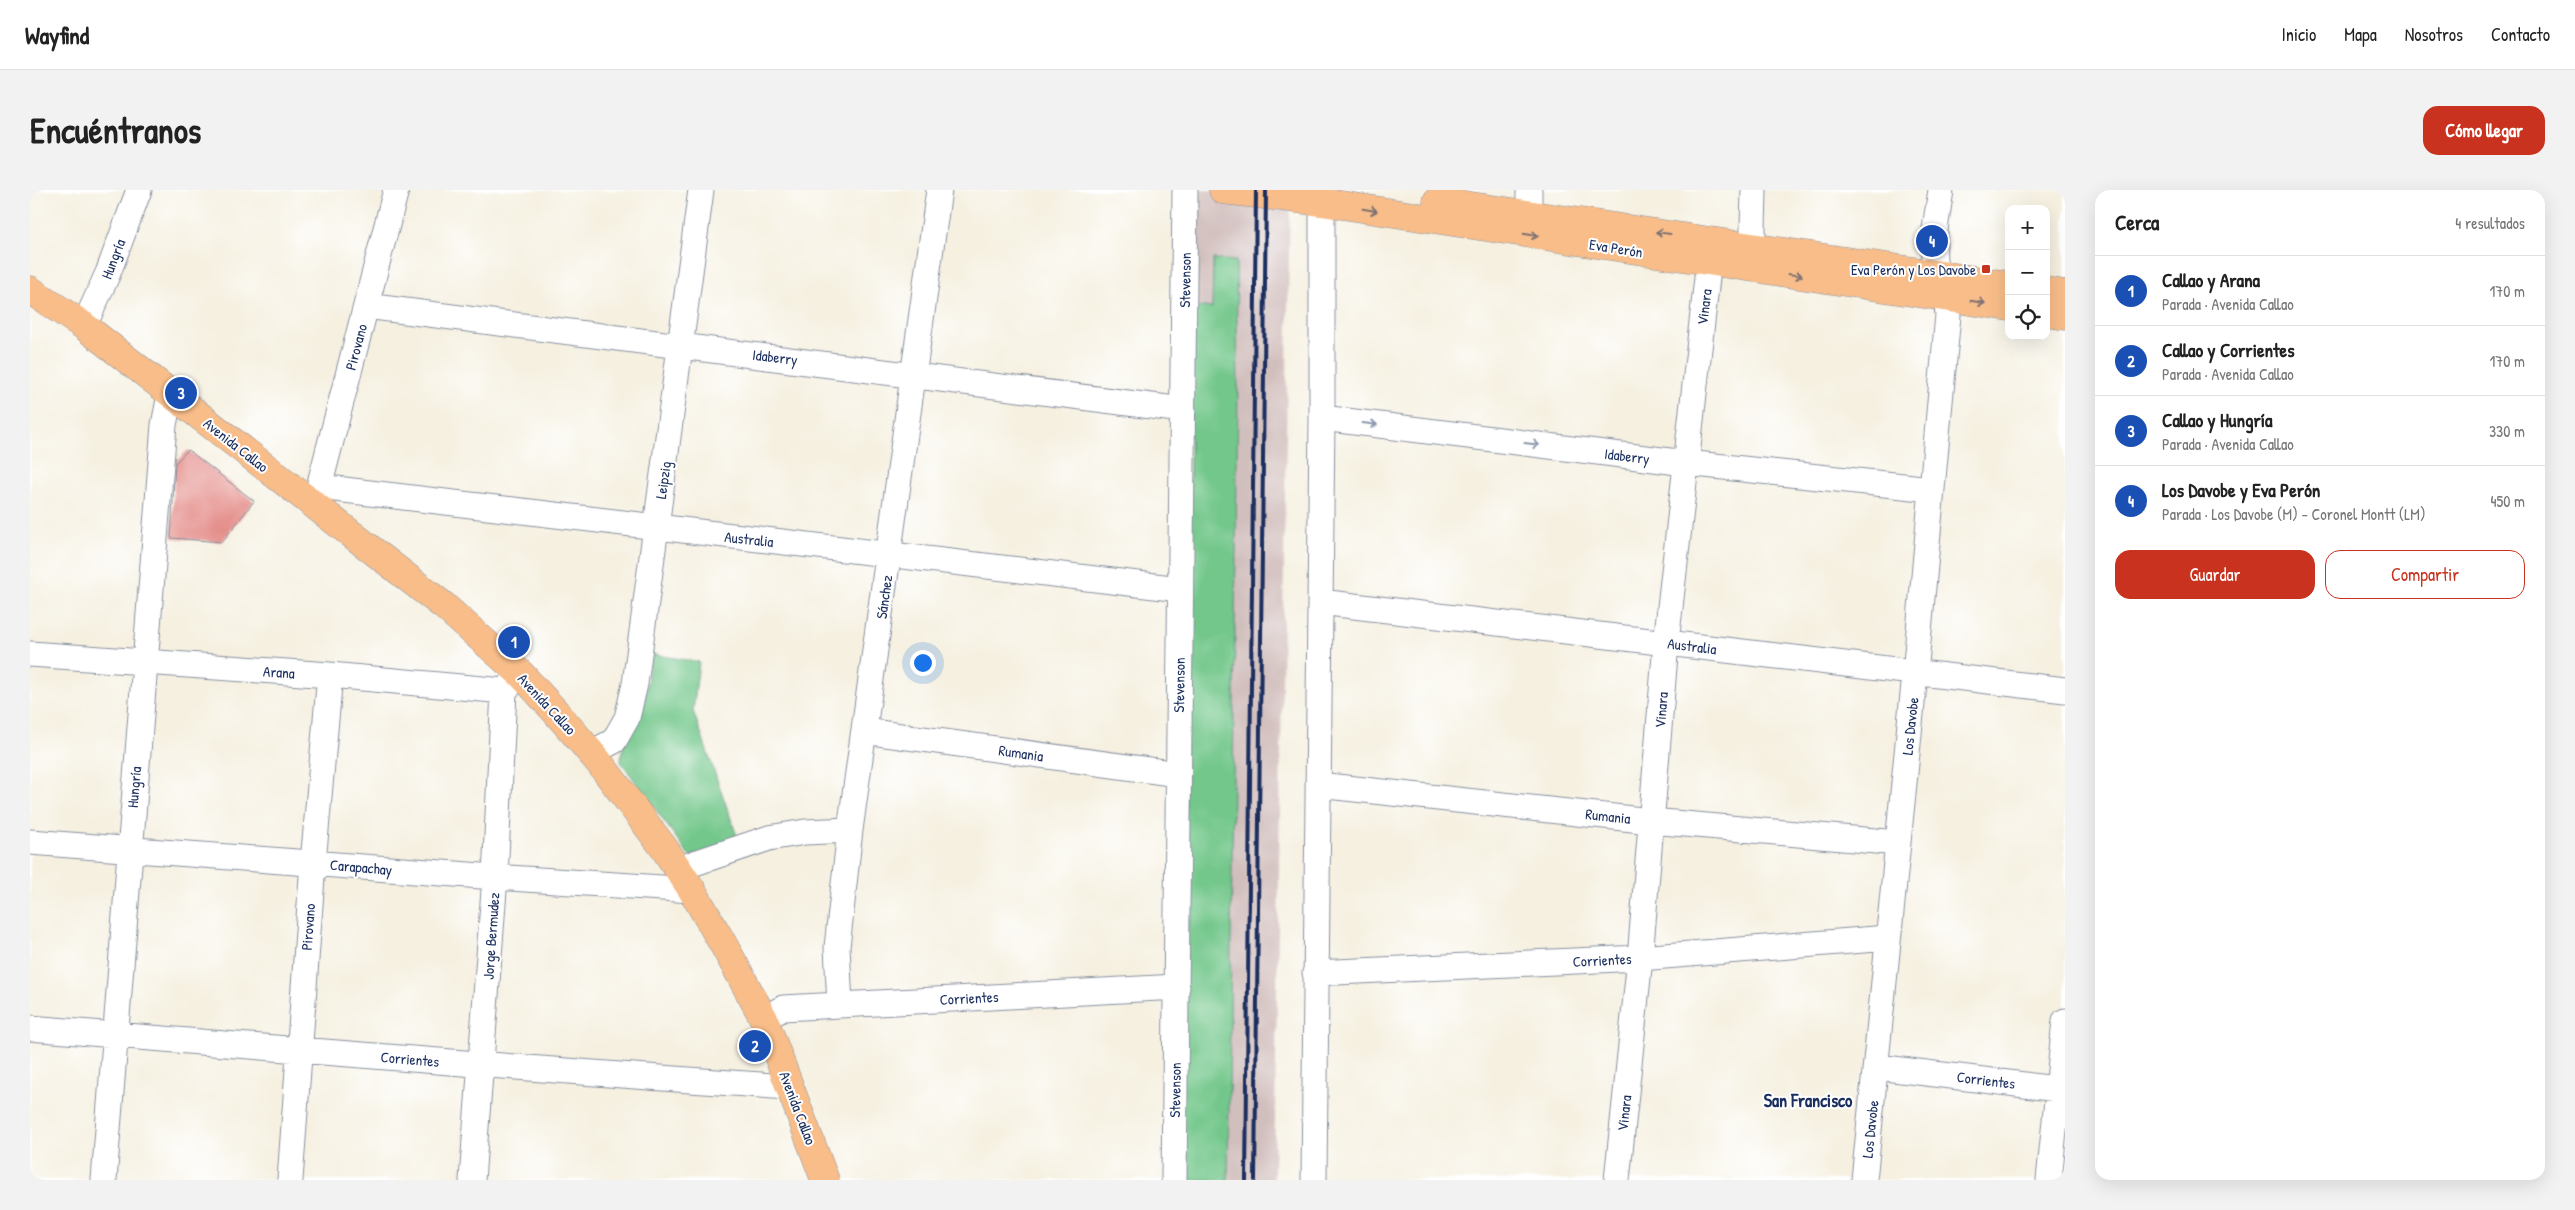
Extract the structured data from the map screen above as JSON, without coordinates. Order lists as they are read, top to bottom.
{
  "streets": {
    "main road": ["Eva Perón", "Avenida Callao"],
    "street": [
      "Hungría",
      "Stevenson",
      "Vinara",
      "Pirovano",
      "Idaberry",
      "Leipzig",
      "Australia",
      "Sánchez",
      "Arana",
      "Los Davobe",
      "Rumania",
      "Carapachay",
      "Jorge Bermudez",
      "Corrientes"
    ]
  },
  "crossings": [
    ["Eva Perón", "Vinara"],
    ["Eva Perón", "Los Davobe"],
    ["Hungría", "Avenida Callao"],
    ["Hungría", "Arana"],
    ["Hungría", "Carapachay"],
    ["Hungría", "Corrientes"],
    ["Stevenson", "Idaberry"],
    ["Stevenson", "Australia"],
    ["Stevenson", "Rumania"],
    ["Stevenson", "Corrientes"],
    ["Vinara", "Idaberry"],
    ["Vinara", "Australia"],
    ["Vinara", "Rumania"],
    ["Vinara", "Corrientes"],
    ["Pirovano", "Idaberry"],
    ["Pirovano", "Avenida Callao"],
    ["Pirovano", "Australia"],
    ["Pirovano", "Arana"],
    ["Pirovano", "Carapachay"],
    ["Pirovano", "Corrientes"],
    ["Idaberry", "Leipzig"],
    ["Idaberry", "Sánchez"],
    ["Idaberry", "Los Davobe"],
    ["Avenida Callao", "Leipzig"],
    ["Avenida Callao", "Australia"],
    ["Avenida Callao", "Arana"],
    ["Avenida Callao", "Carapachay"],
    ["Avenida Callao", "Jorge Bermudez"],
    ["Avenida Callao", "Corrientes"],
    ["Leipzig", "Australia"],
    ["Australia", "Sánchez"],
    ["Australia", "Los Davobe"],
    ["Sánchez", "Rumania"],
    ["Sánchez", "Corrientes"],
    ["Arana", "Jorge Bermudez"],
    ["Los Davobe", "Rumania"],
    ["Los Davobe", "Corrientes"],
    ["Carapachay", "Jorge Bermudez"],
    ["Jorge Bermudez", "Corrientes"]
  ],
  "districts": ["San Francisco"],
  "places": {
    "transit": ["Eva Perón y Los Davobe"]
  },
  "page": {
    "header": "Wayfind",
    "nav": [
      "Inicio",
      "Mapa",
      "Nosotros",
      "Contacto"
    ],
    "buttons": [
      "Cómo llegar",
      ["Guardar", "Compartir"]
    ],
    "title": "Encuéntranos",
    "heading": ["Cerca", "4 resultados"],
    "map_buttons": ["+", "−"],
    "pins": [
      "4",
      "3",
      "1",
      "2"
    ],
    "list": [
      {
        "mark": "1",
        "name": "Callao y Arana",
        "note": "Parada · Avenida Callao",
        "value": "170 m"
      },
      {
        "mark": "2",
        "name": "Callao y Corrientes",
        "note": "Parada · Avenida Callao",
        "value": "170 m"
      },
      {
        "mark": "3",
        "name": "Callao y Hungría",
        "note": "Parada · Avenida Callao",
        "value": "330 m"
      },
      {
        "mark": "4",
        "name": "Los Davobe y Eva Perón",
        "note": "Parada · Los Davobe (M) - Coronel Montt (LM)",
        "value": "450 m"
      }
    ]
  }
}
